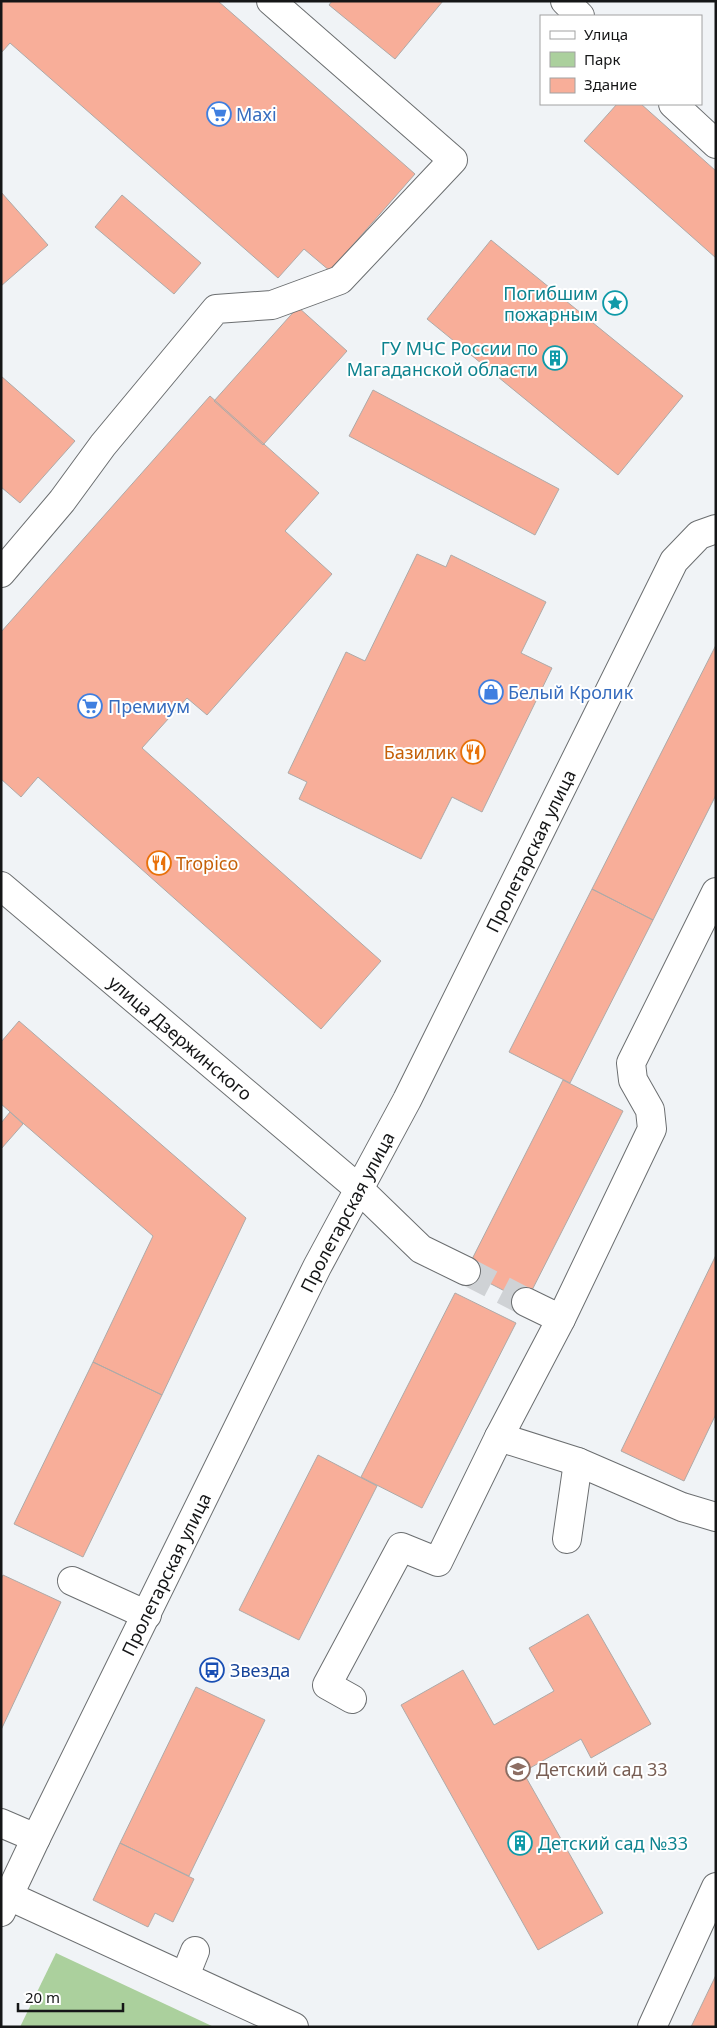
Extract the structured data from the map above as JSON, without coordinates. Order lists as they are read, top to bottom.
{
  "streets": {
    "street": ["Пролетарская улица", "улица Дзержинского"]
  },
  "crossings": [
    ["Пролетарская улица", "улица Дзержинского"]
  ],
  "places": {
    "supermarket": ["Maxi", "Премиум"],
    "place": ["Погибшим пожарным"],
    "building": ["ГУ МЧС России по Магаданской области", "Детский сад №33"],
    "shop": ["Белый Кролик"],
    "restaurant": ["Базилик", "Tropico"],
    "bus stop": ["Звезда"],
    "school or university": ["Детский сад 33"]
  },
  "legend": ["Улица", "Парк", "Здание"],
  "scale_bar": "20 m"
}
